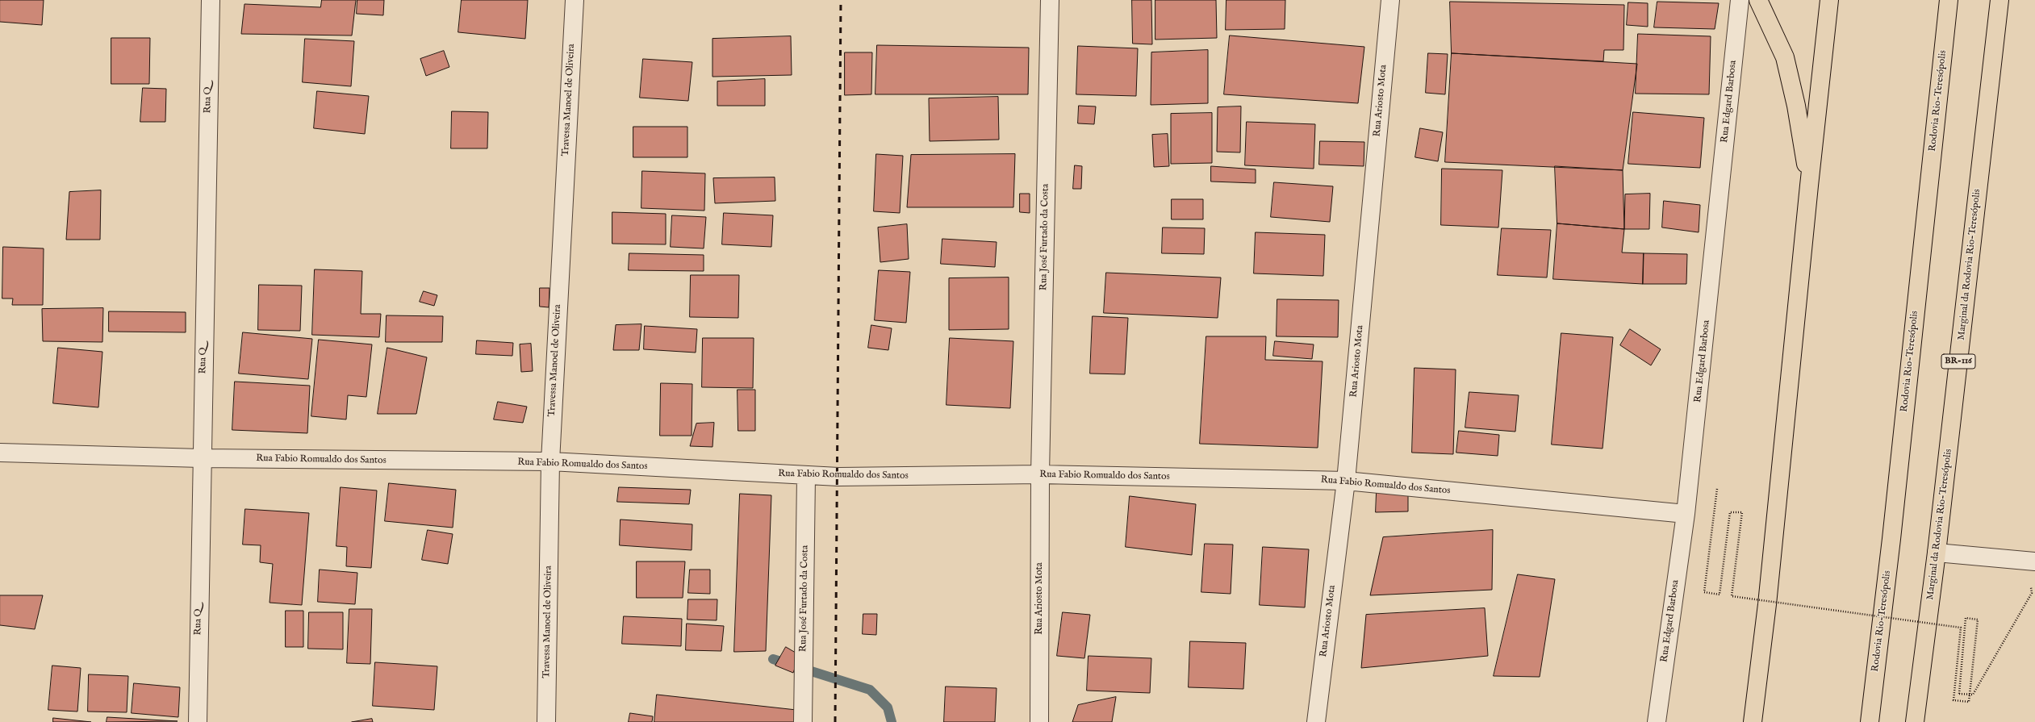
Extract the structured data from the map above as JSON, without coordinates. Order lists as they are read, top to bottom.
{
  "streets": {
    "main road": ["Rodovia Rio-Teresópolis", "Marginal da Rodovia Rio-Teresópolis", "BR-116"],
    "street": [
      "Rua Q",
      "Travessa Manoel de Oliveira",
      "Rua Ariosto Mota",
      "Rua Edgard Barbosa",
      "Rua José Furtado da Costa",
      "Rua Fabio Romualdo dos Santos"
    ]
  },
  "crossings": [
    ["Rua Q", "Rua Fabio Romualdo dos Santos"],
    ["Travessa Manoel de Oliveira", "Rua Fabio Romualdo dos Santos"],
    ["Rua Ariosto Mota", "Rua José Furtado da Costa"],
    ["Rua Ariosto Mota", "Rua Fabio Romualdo dos Santos"],
    ["Rua Edgard Barbosa", "Rua Fabio Romualdo dos Santos"],
    ["Rua José Furtado da Costa", "Rua Fabio Romualdo dos Santos"]
  ]
}
